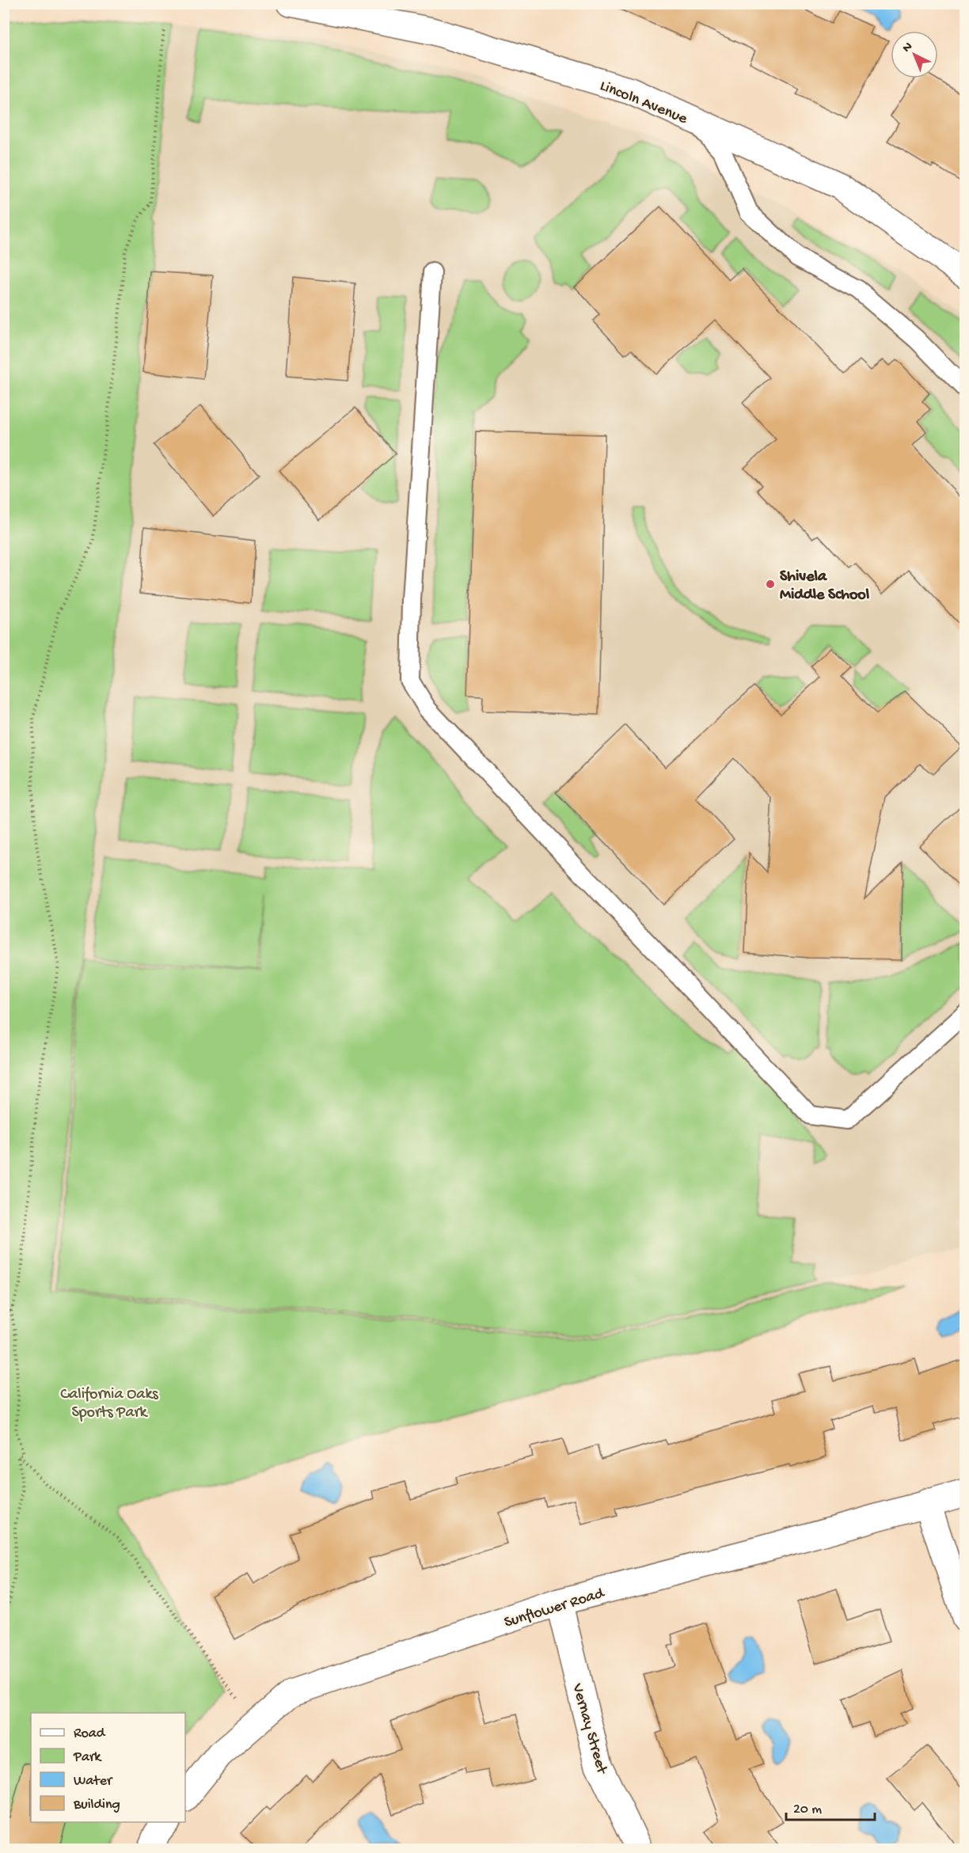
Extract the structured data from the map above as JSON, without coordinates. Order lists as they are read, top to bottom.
{
  "streets": {
    "street": ["Lincoln Avenue", "Sunflower Road", "Vernay Street"]
  },
  "crossings": [
    ["Sunflower Road", "Vernay Street"]
  ],
  "parks": ["California Oaks Sports Park"],
  "places": ["Shivela Middle School"],
  "legend": [
    "Road",
    "Park",
    "Water",
    "Building"
  ],
  "scale_bar": "20 m",
  "north": "top left"
}
